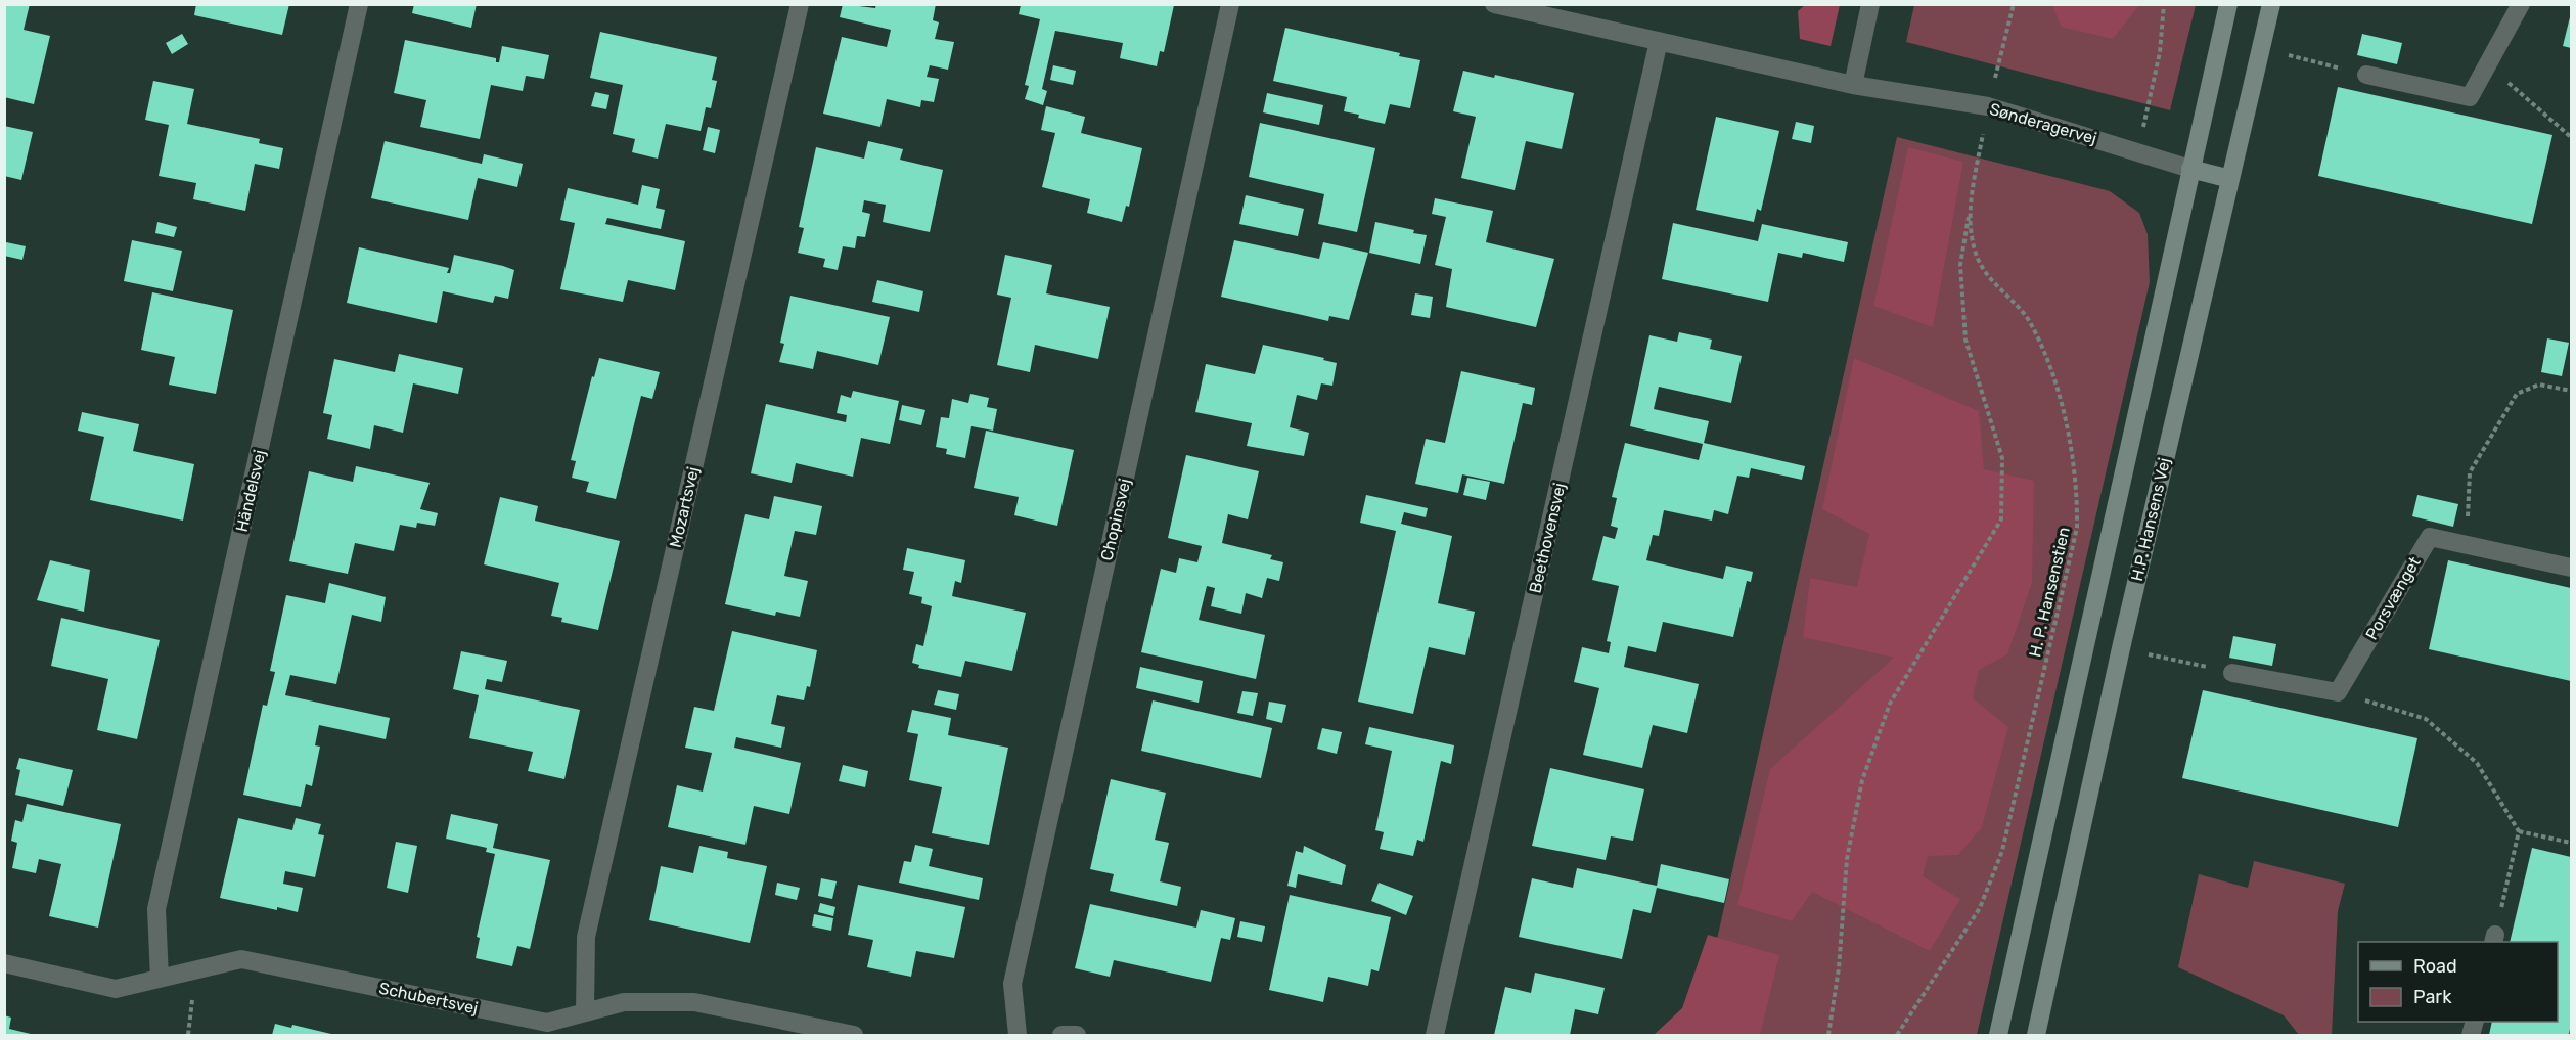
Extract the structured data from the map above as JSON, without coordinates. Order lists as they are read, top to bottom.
{
  "streets": {
    "street": [
      "Sønderagervej",
      "Händelsvej",
      "Mozartsvej",
      "Chopinsvej",
      "H.P. Hansens Vej",
      "Beethovensvej",
      "Porsvænget",
      "Schubertsvej"
    ],
    "path": ["H. P. Hansenstien"]
  },
  "crossings": [
    ["Sønderagervej", "H.P. Hansens Vej"],
    ["Sønderagervej", "Beethovensvej"],
    ["Sønderagervej", "H. P. Hansenstien"],
    ["Händelsvej", "Schubertsvej"],
    ["Mozartsvej", "Schubertsvej"]
  ],
  "legend": ["Road", "Park"]
}
